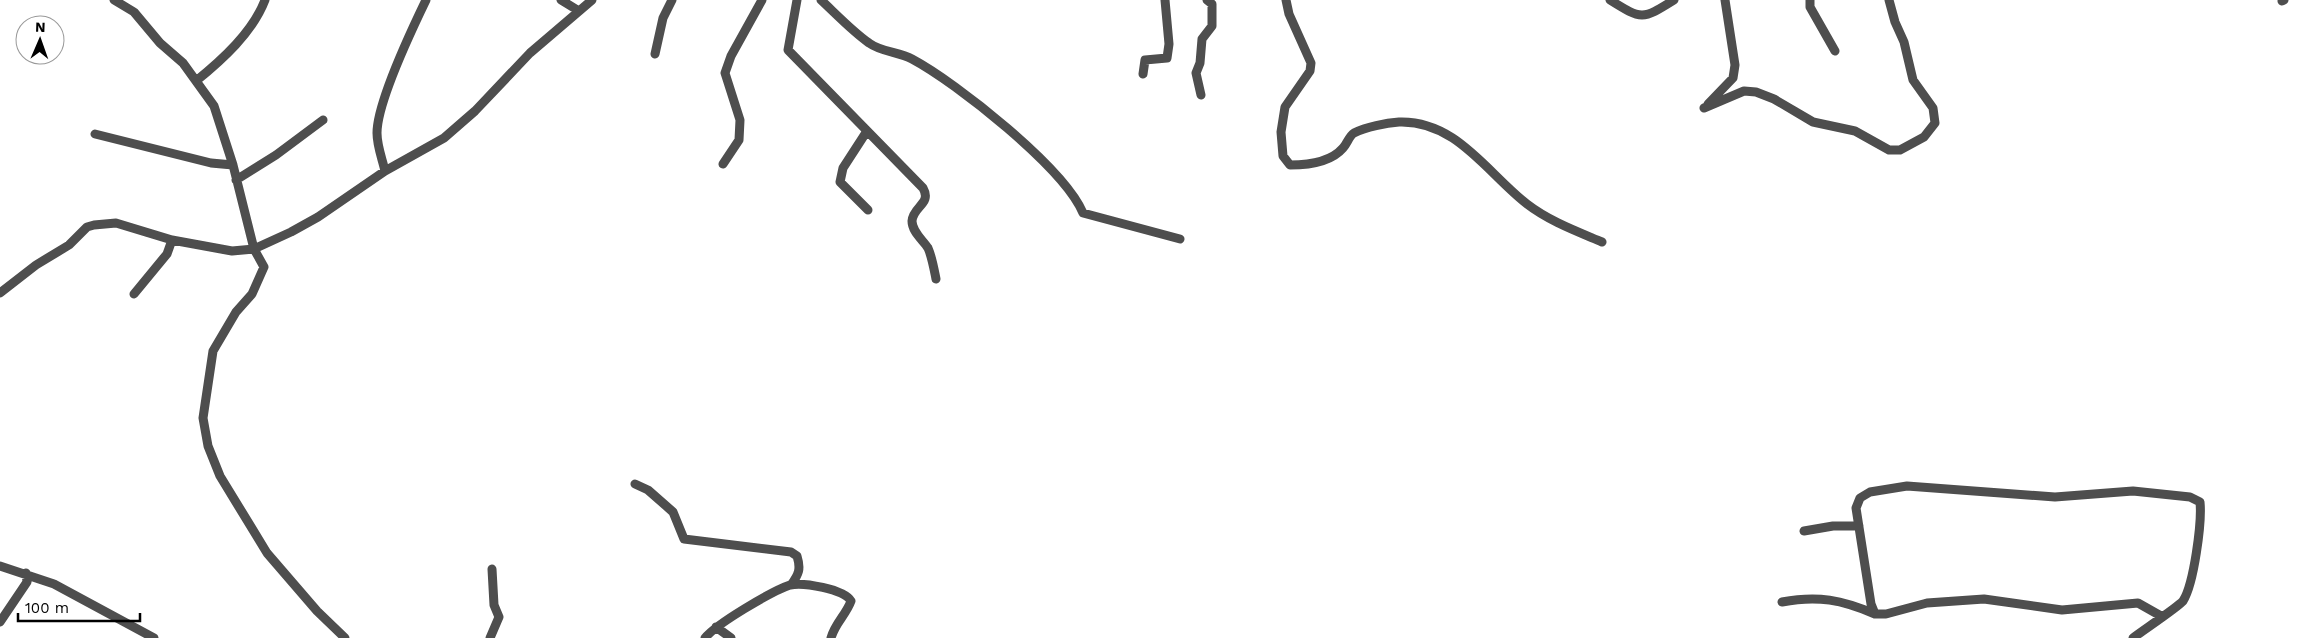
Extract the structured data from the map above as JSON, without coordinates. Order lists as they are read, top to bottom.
{
  "scale_bar": "100 m",
  "north": "top"
}
